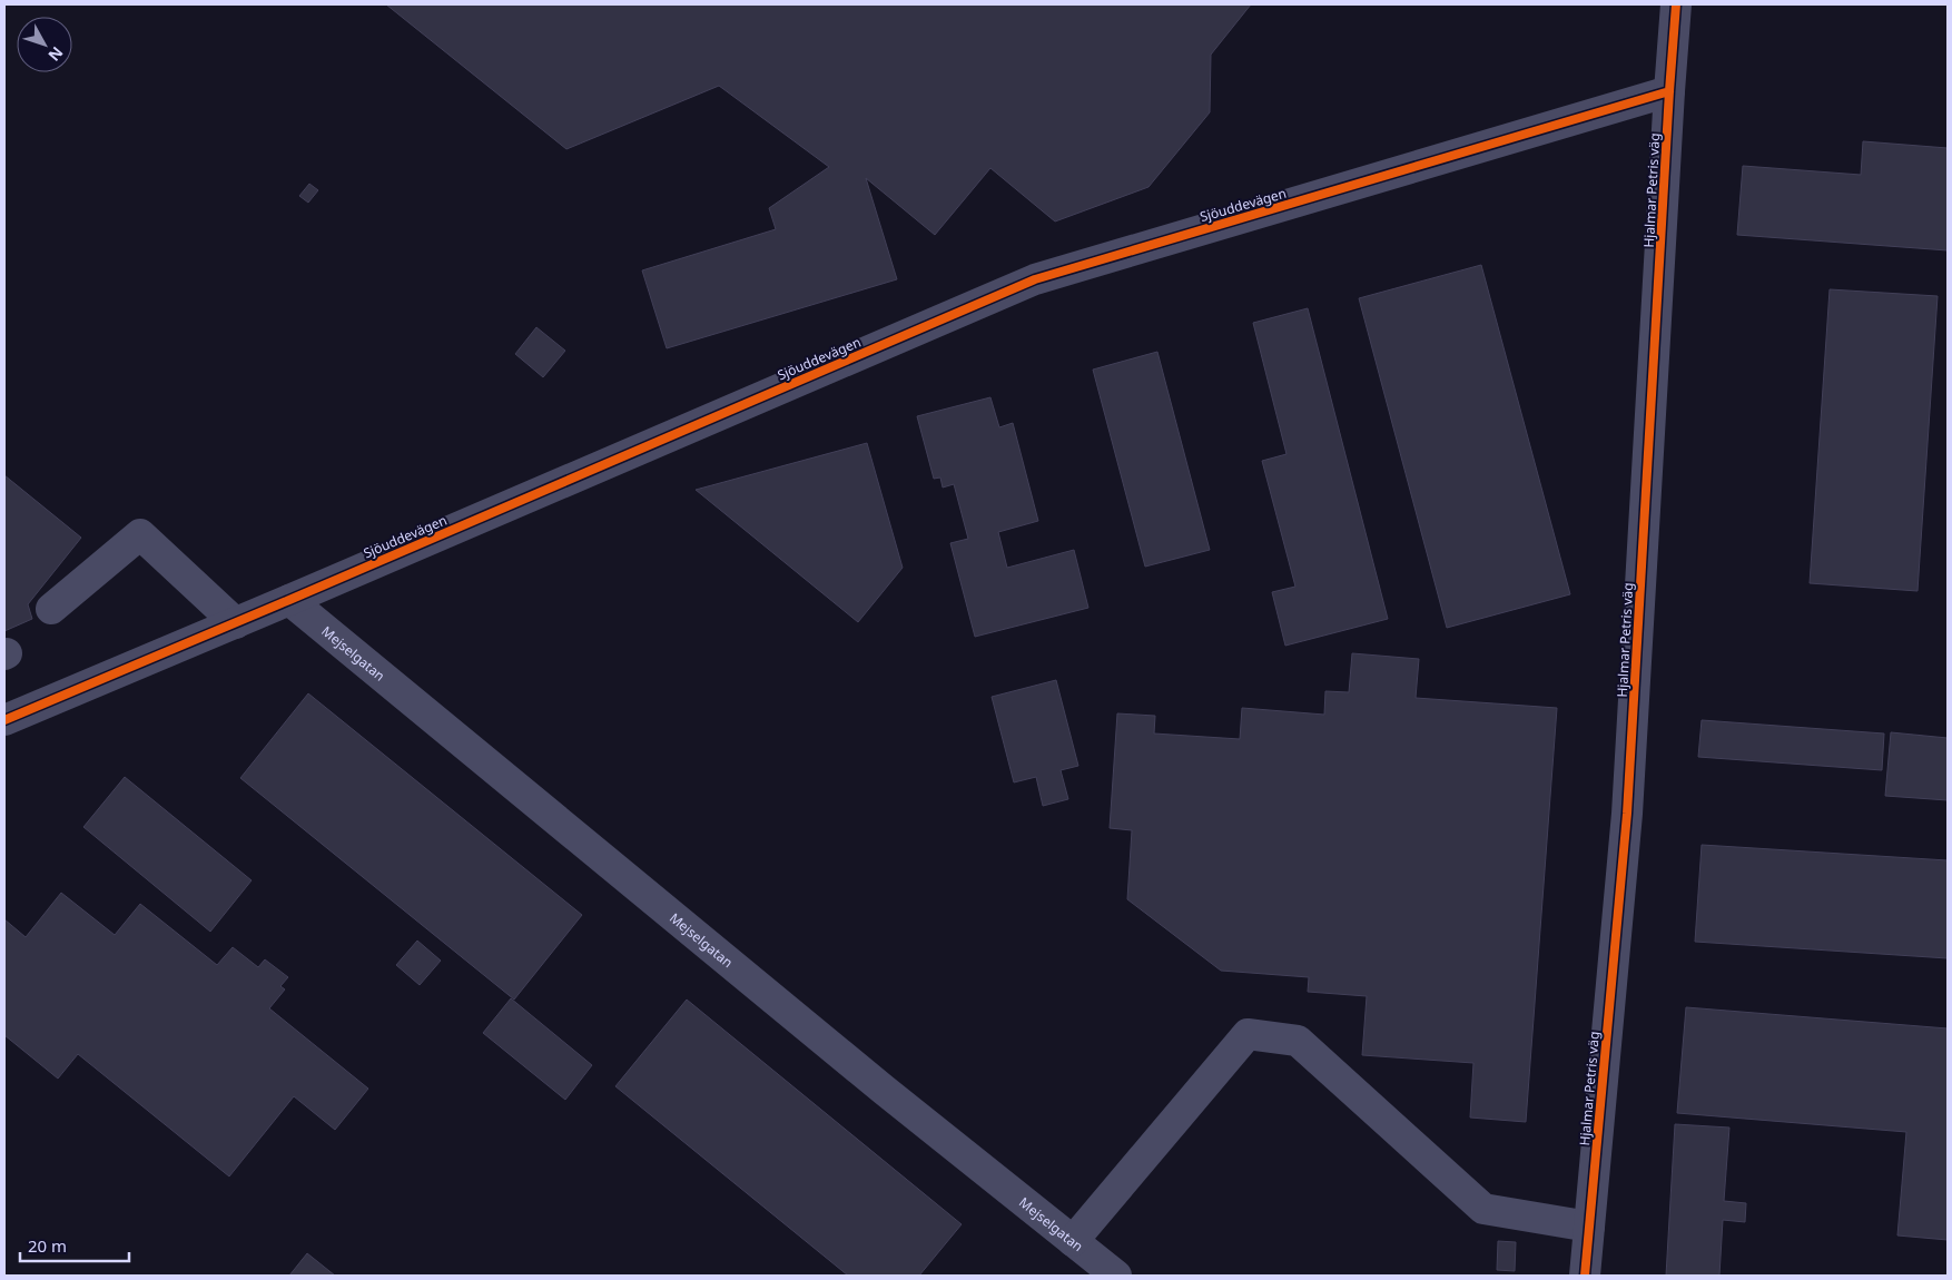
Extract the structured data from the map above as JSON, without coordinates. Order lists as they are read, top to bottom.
{
  "streets": {
    "street": ["Hjalmar Petris väg", "Sjöuddevägen", "Mejselgatan"]
  },
  "crossings": [
    ["Hjalmar Petris väg", "Sjöuddevägen"],
    ["Sjöuddevägen", "Mejselgatan"]
  ],
  "scale_bar": "20 m",
  "north": "bottom right"
}
